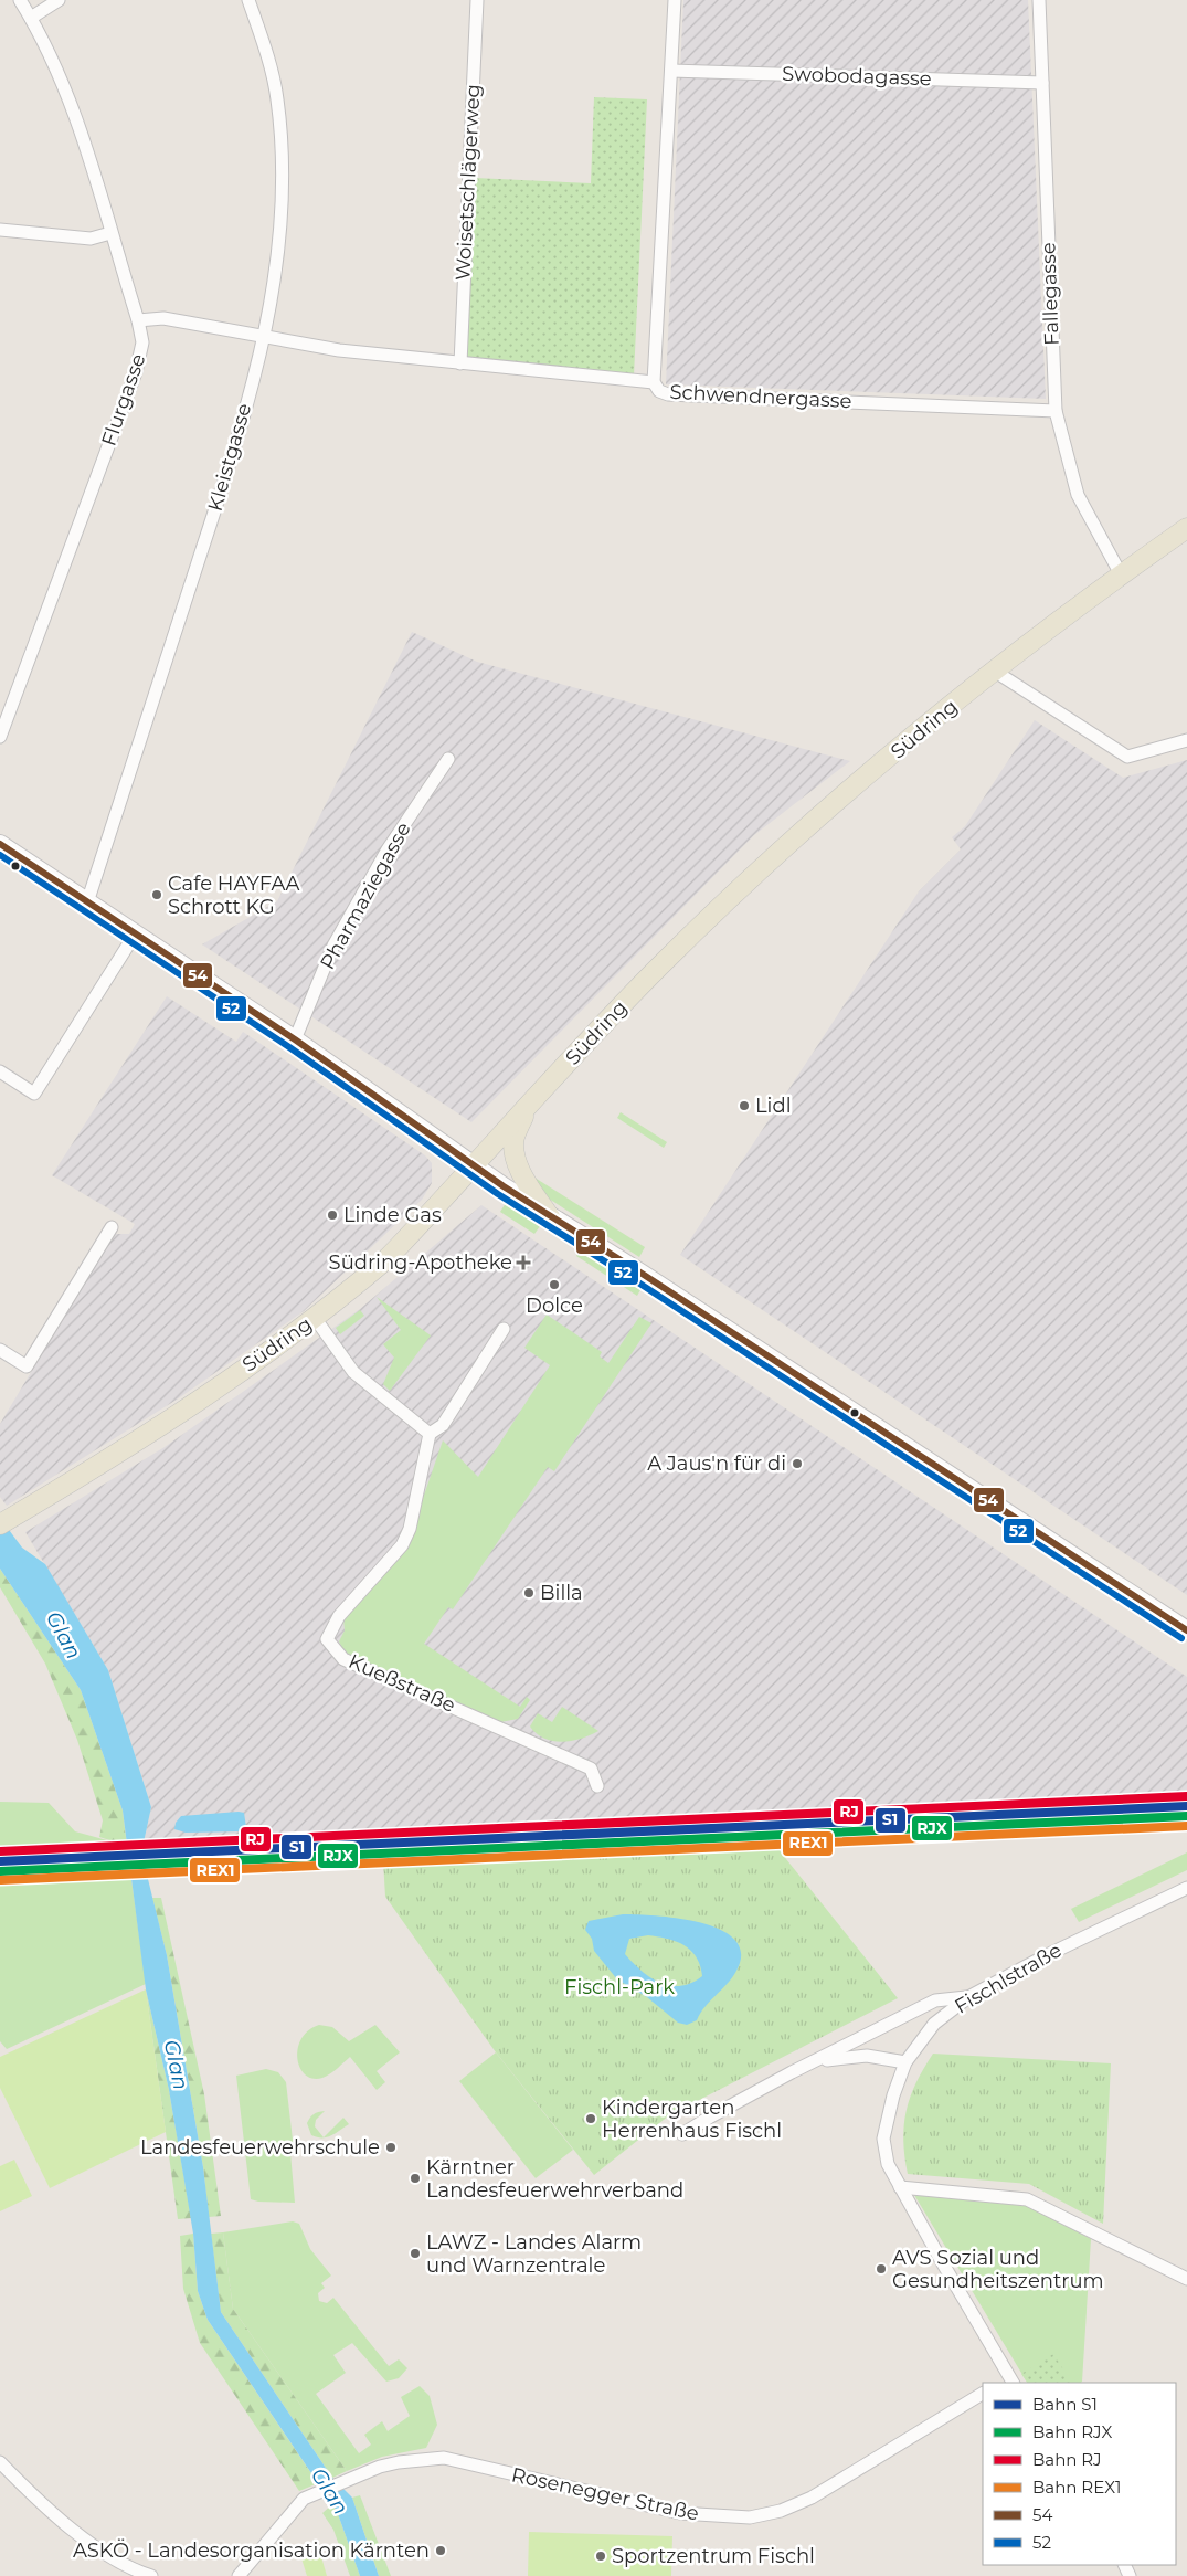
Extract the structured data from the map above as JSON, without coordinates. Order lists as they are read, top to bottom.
{
  "streets": {
    "main road": ["Südring"],
    "street": [
      "Swobodagasse",
      "Woisetschlägerweg",
      "Fallegasse",
      "Schwendnergasse",
      "Flurgasse",
      "Kleistgasse",
      "Pharmaziegasse",
      "Kueßstraße",
      "Fischlstraße",
      "Rosenegger Straße"
    ]
  },
  "crossings": [
    ["Swobodagasse", "Fallegasse"],
    ["Swobodagasse", "Schwendnergasse"],
    ["Fallegasse", "Schwendnergasse"],
    ["Fallegasse", "Südring"]
  ],
  "water": ["Glan"],
  "parks": ["Fischl-Park"],
  "places": {
    "other": [
      "Cafe HAYFAA Schrott KG",
      "Lidl",
      "Linde Gas",
      "Dolce",
      "A Jaus'n für di",
      "Billa",
      "Kindergarten Herrenhaus Fischl",
      "Landesfeuerwehrschule",
      "Kärntner Landesfeuerwehrverband",
      "LAWZ - Landes Alarm und Warnzentrale",
      "AVS Sozial und Gesundheitszentrum",
      "ASKÖ - Landesorganisation Kärnten",
      "Sportzentrum Fischl"
    ],
    "health": ["Südring-Apotheke"]
  },
  "lines": [
    "transit line 54",
    "transit line 52",
    "rail line RJ",
    "rail line S1",
    "rail line RJX",
    "rail line REX1"
  ],
  "legend": [
    "Bahn S1",
    "Bahn RJX",
    "Bahn RJ",
    "Bahn REX1",
    "54",
    "52"
  ]
}
